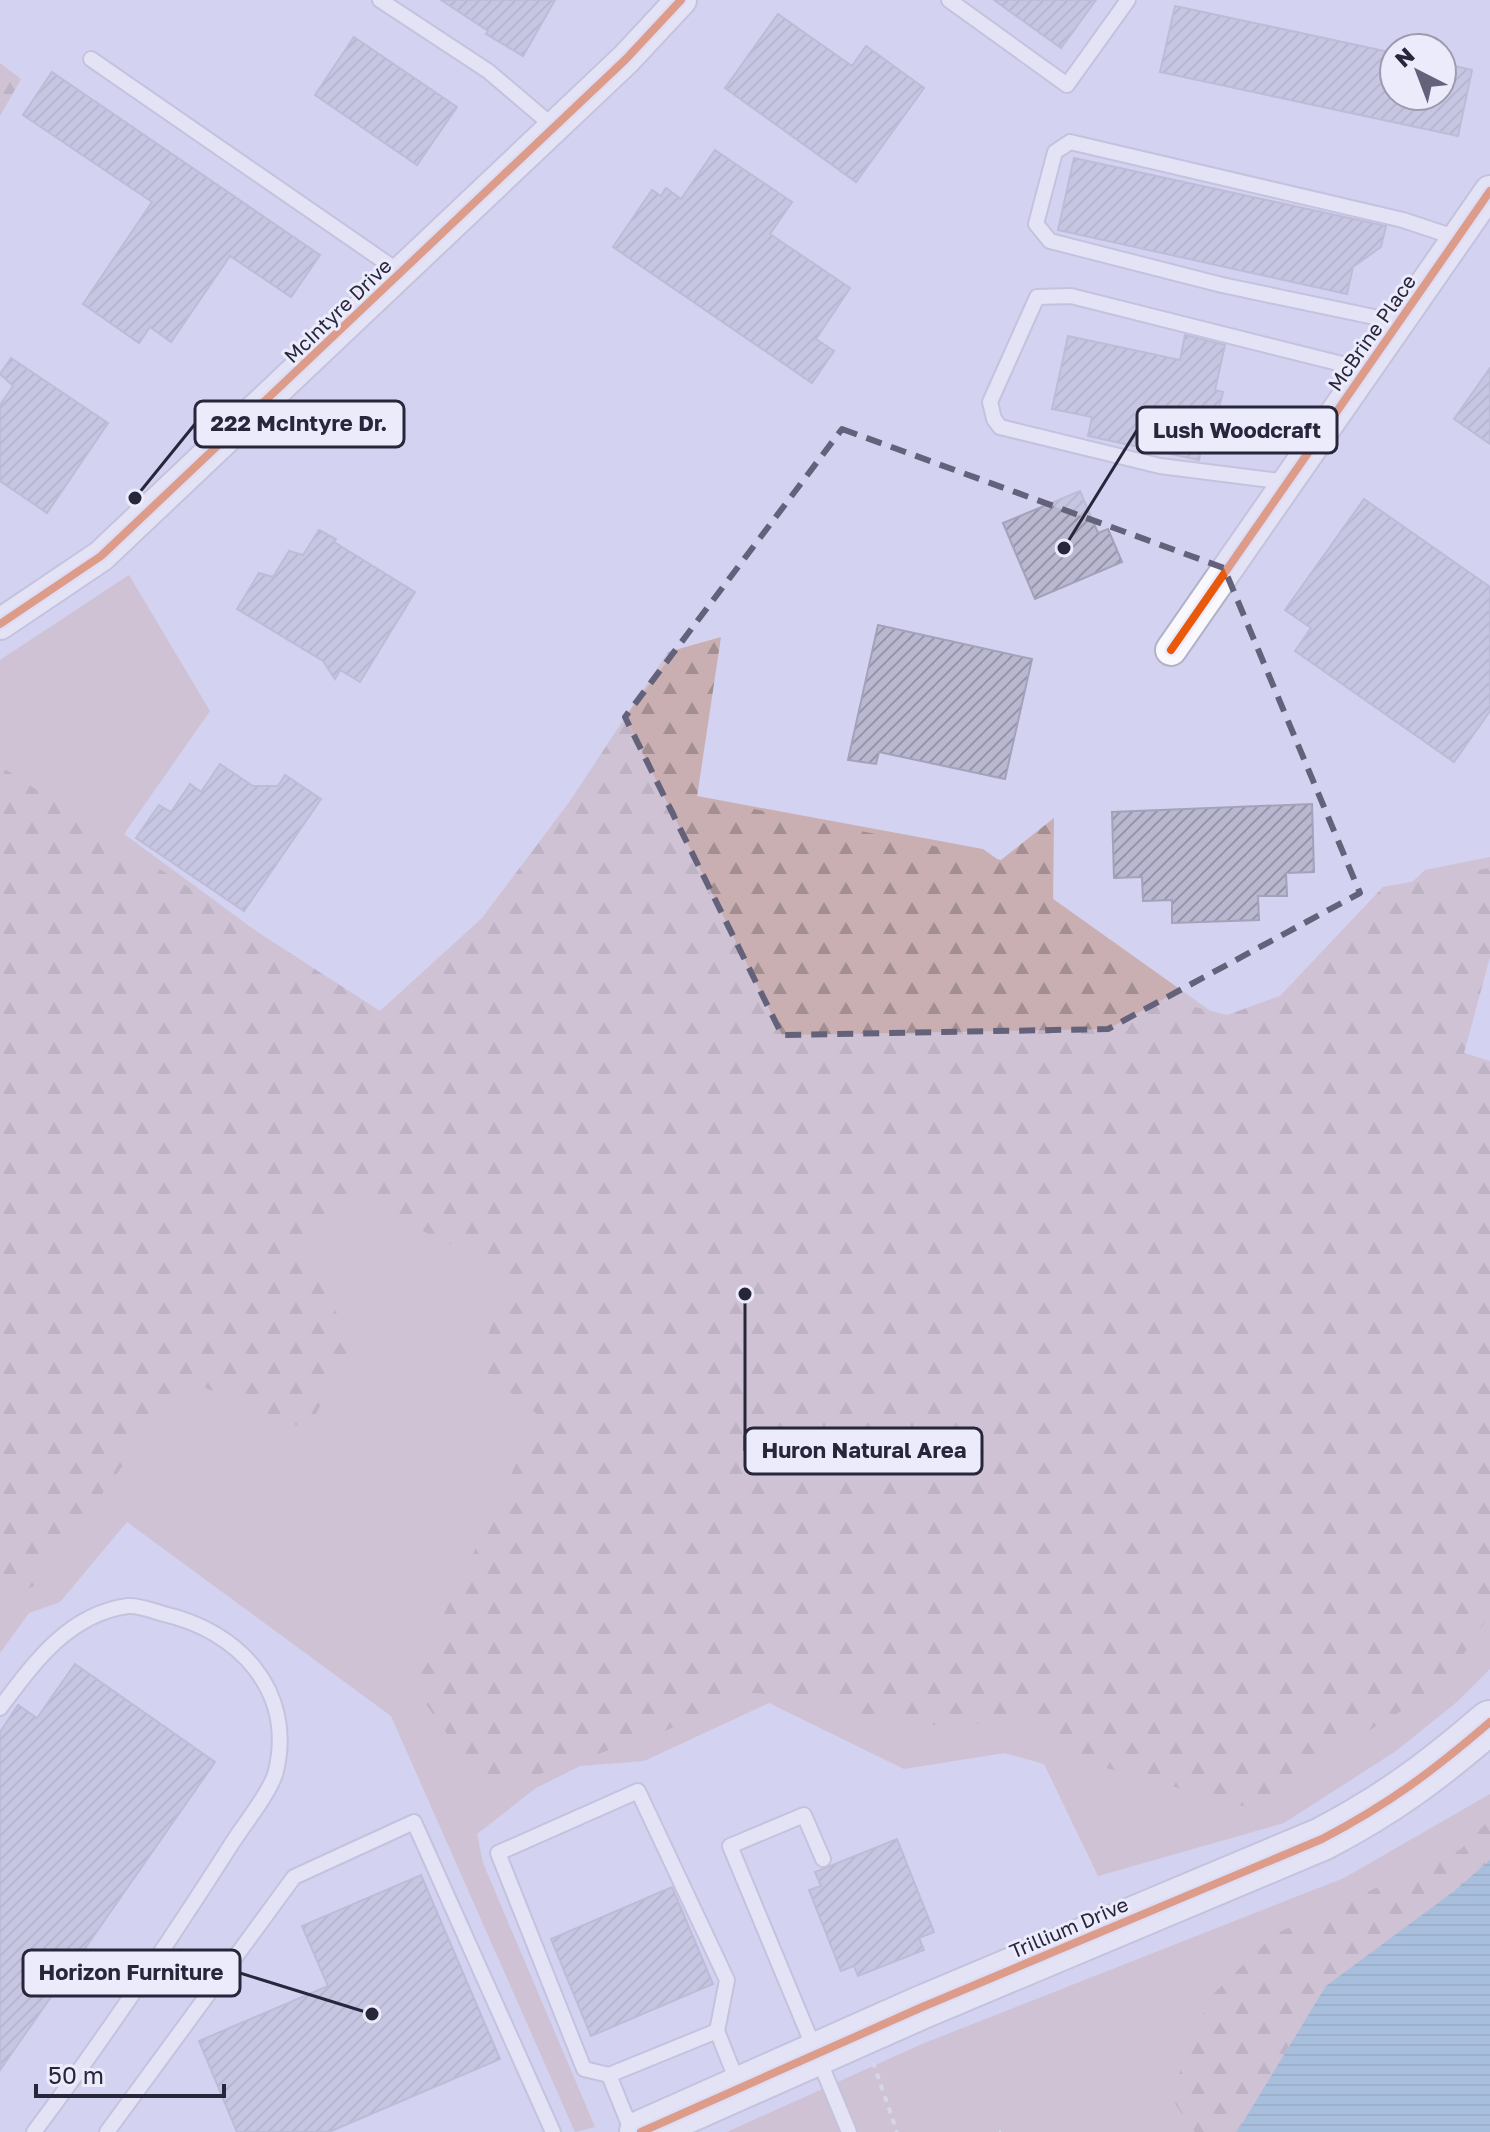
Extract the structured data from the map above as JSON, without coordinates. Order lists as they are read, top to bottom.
{
  "streets": {
    "street": ["McIntyre Drive", "McBrine Place", "Trillium Drive"]
  },
  "places": [
    "222 McIntyre Dr.",
    "Lush Woodcraft",
    "Huron Natural Area",
    "Horizon Furniture"
  ],
  "scale_bar": "50 m",
  "north": "top left"
}
